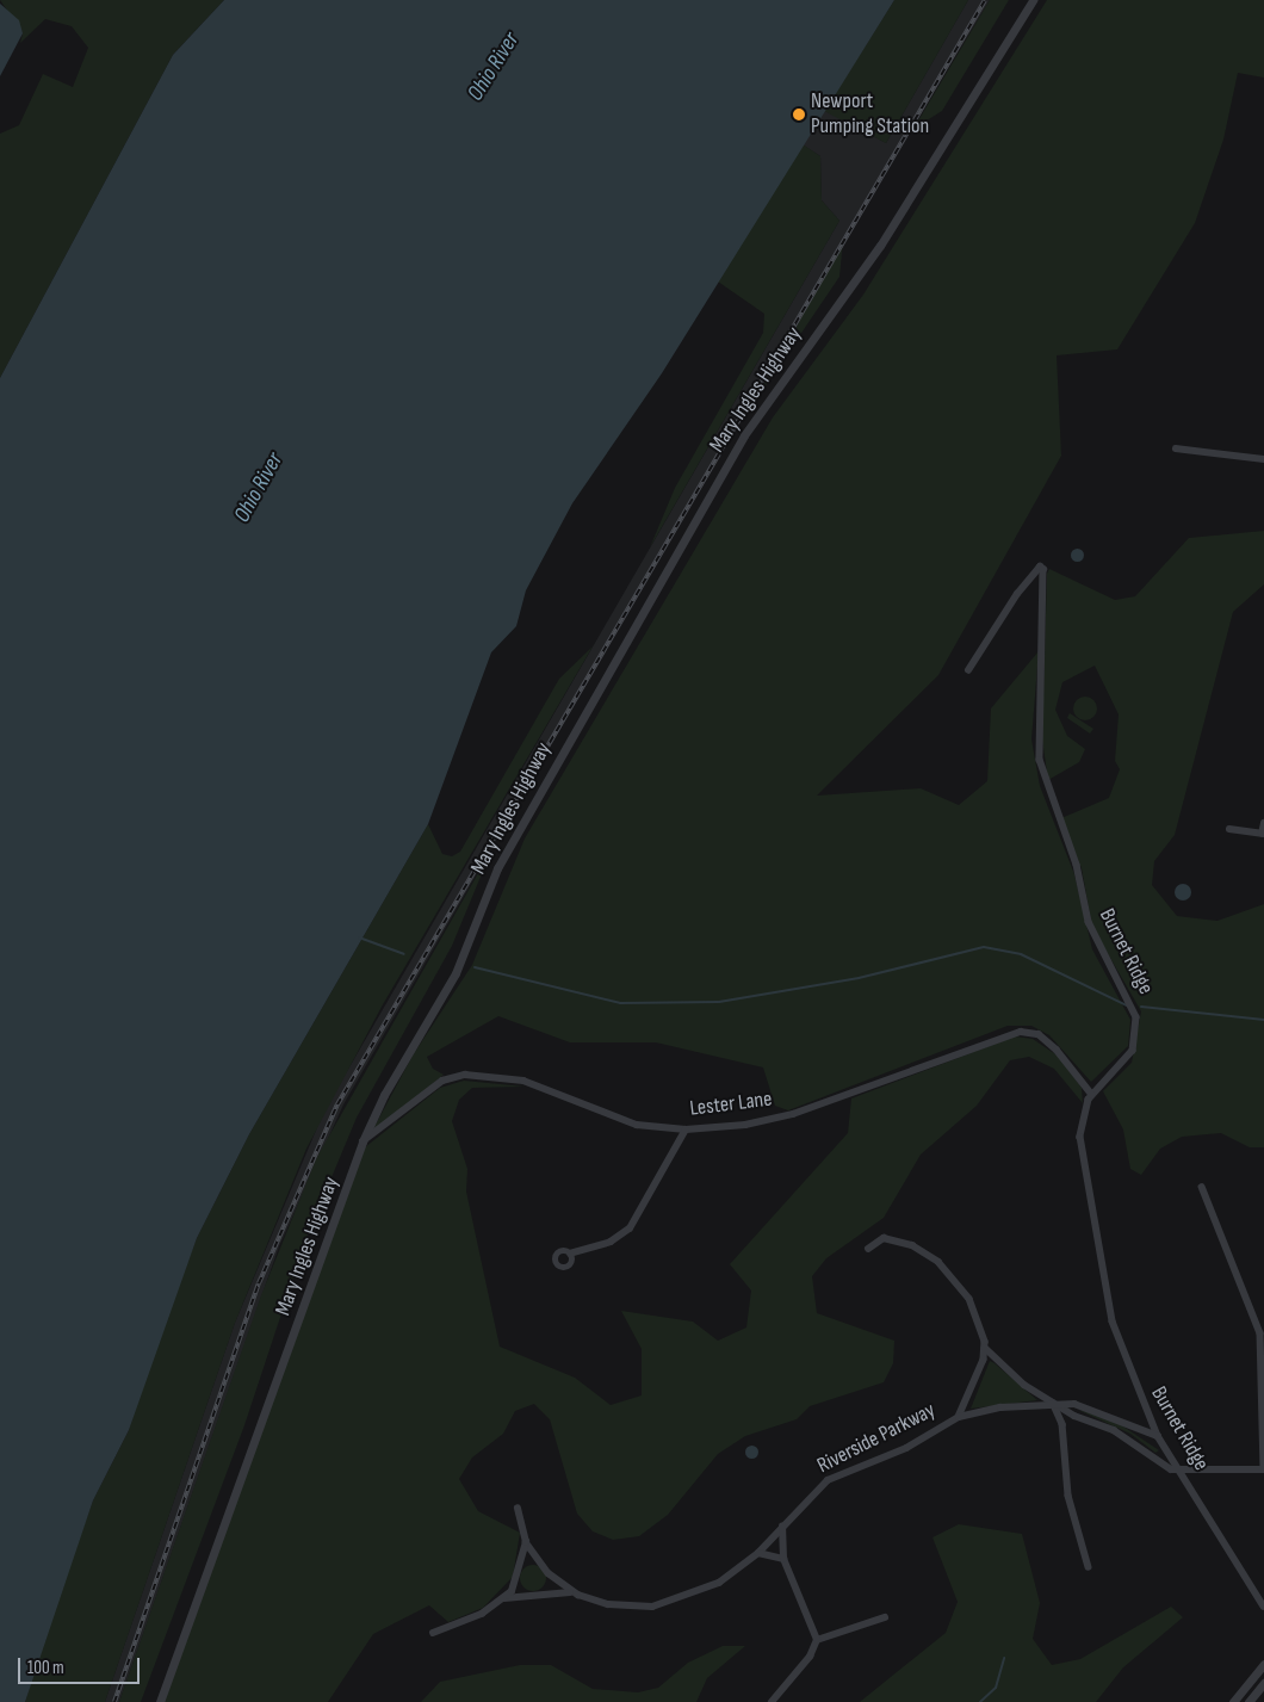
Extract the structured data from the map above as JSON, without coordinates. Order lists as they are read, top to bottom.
{
  "streets": {
    "street": [
      "Mary Ingles Highway",
      "Burnet Ridge",
      "Lester Lane",
      "Riverside Parkway"
    ]
  },
  "crossings": [
    ["Mary Ingles Highway", "Lester Lane"],
    ["Burnet Ridge", "Lester Lane"],
    ["Burnet Ridge", "Riverside Parkway"]
  ],
  "water": ["Ohio River"],
  "places": ["Newport Pumping Station"],
  "scale_bar": "100 m"
}
